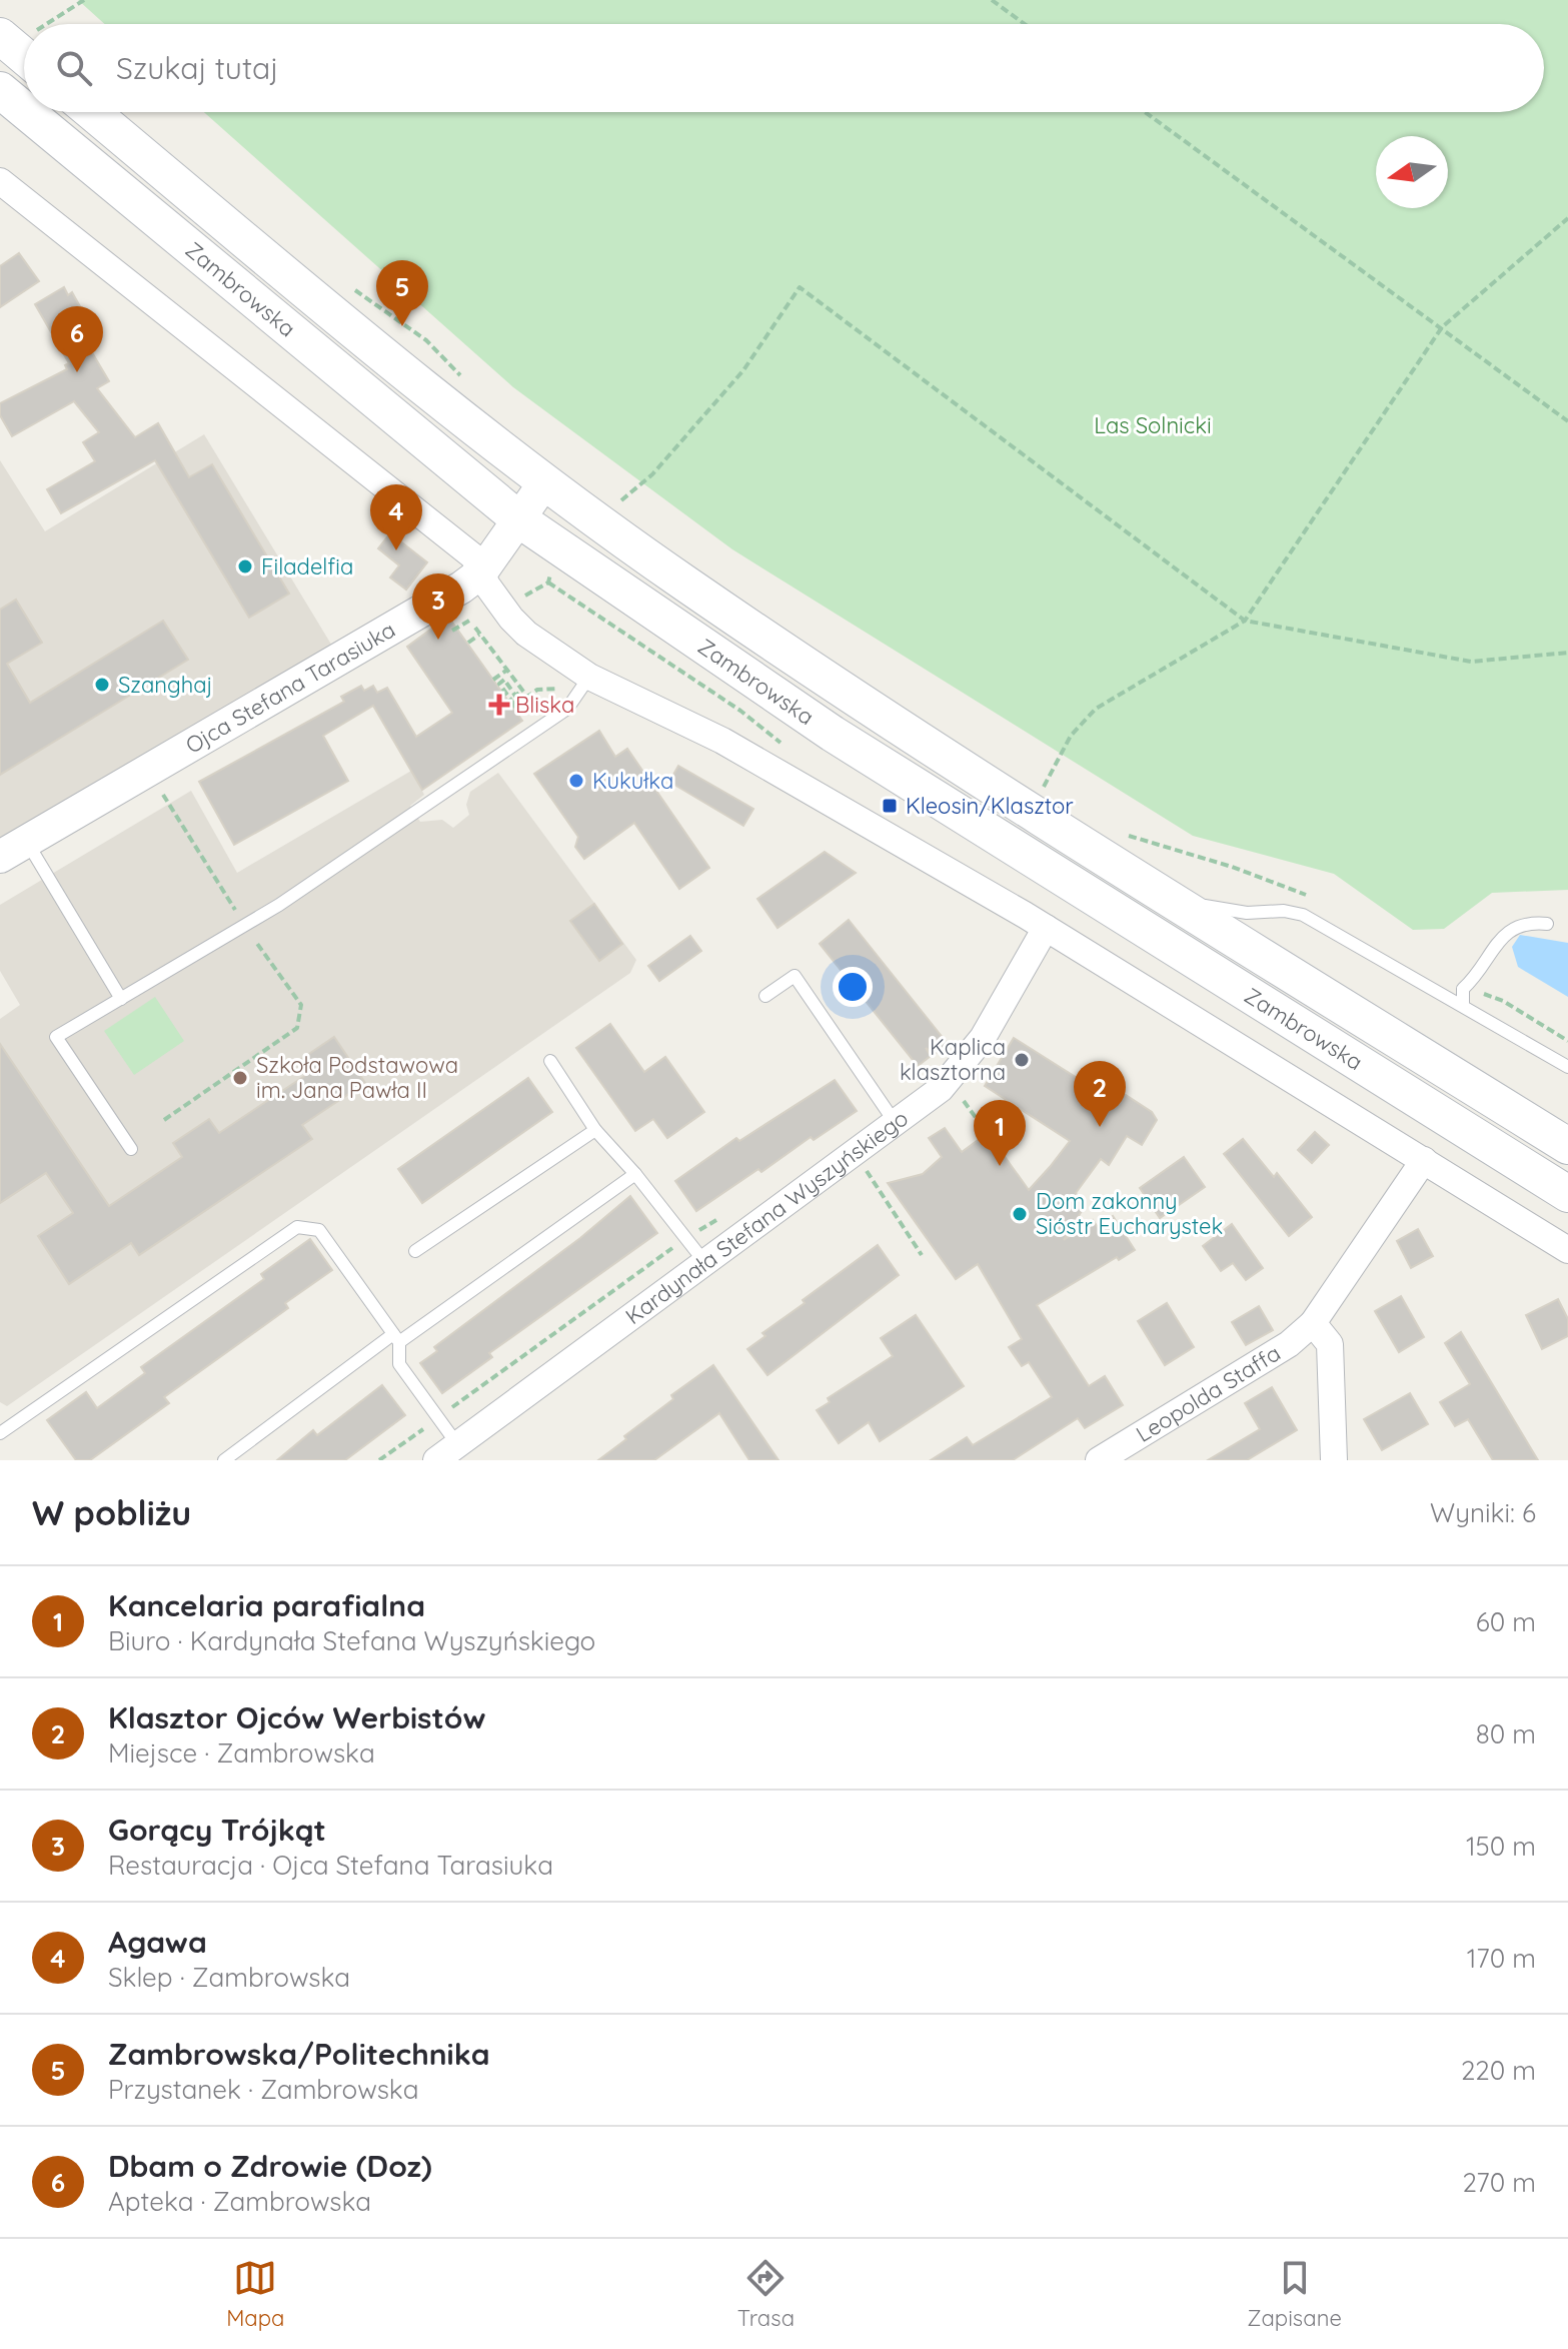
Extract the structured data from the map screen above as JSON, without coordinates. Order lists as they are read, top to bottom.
{
  "streets": {
    "main road": ["Zambrowska"],
    "street": ["Ojca Stefana Tarasiuka", "Kardynała Stefana Wyszyńskiego", "Leopolda Staffa"]
  },
  "crossings": [
    ["Zambrowska", "Ojca Stefana Tarasiuka"]
  ],
  "parks": ["Las Solnicki"],
  "places": {
    "other": [
      "Filadelfia",
      "Szanghaj",
      "Kukułka",
      "Kaplica klasztorna",
      "Szkoła Podstawowa im. Jana Pawła II",
      "Dom zakonny Sióstr Eucharystek"
    ],
    "health": ["Bliska"],
    "transit": ["Kleosin/Klasztor"]
  },
  "north": "left",
  "page": {
    "search": "Szukaj tutaj",
    "pins": [
      "5",
      "6",
      "4",
      "3",
      "2",
      "1"
    ],
    "heading": ["W pobliżu", "Wyniki: 6"],
    "list": [
      {
        "mark": "1",
        "name": "Kancelaria parafialna",
        "note": "Biuro · Kardynała Stefana Wyszyńskiego",
        "value": "60 m"
      },
      {
        "mark": "2",
        "name": "Klasztor Ojców Werbistów",
        "note": "Miejsce · Zambrowska",
        "value": "80 m"
      },
      {
        "mark": "3",
        "name": "Gorący Trójkąt",
        "note": "Restauracja · Ojca Stefana Tarasiuka",
        "value": "150 m"
      },
      {
        "mark": "4",
        "name": "Agawa",
        "note": "Sklep · Zambrowska",
        "value": "170 m"
      },
      {
        "mark": "5",
        "name": "Zambrowska/Politechnika",
        "note": "Przystanek · Zambrowska",
        "value": "220 m"
      },
      {
        "mark": "6",
        "name": "Dbam o Zdrowie (Doz)",
        "note": "Apteka · Zambrowska",
        "value": "270 m"
      }
    ],
    "nav": ["Mapa", "Trasa", "Zapisane"]
  }
}
